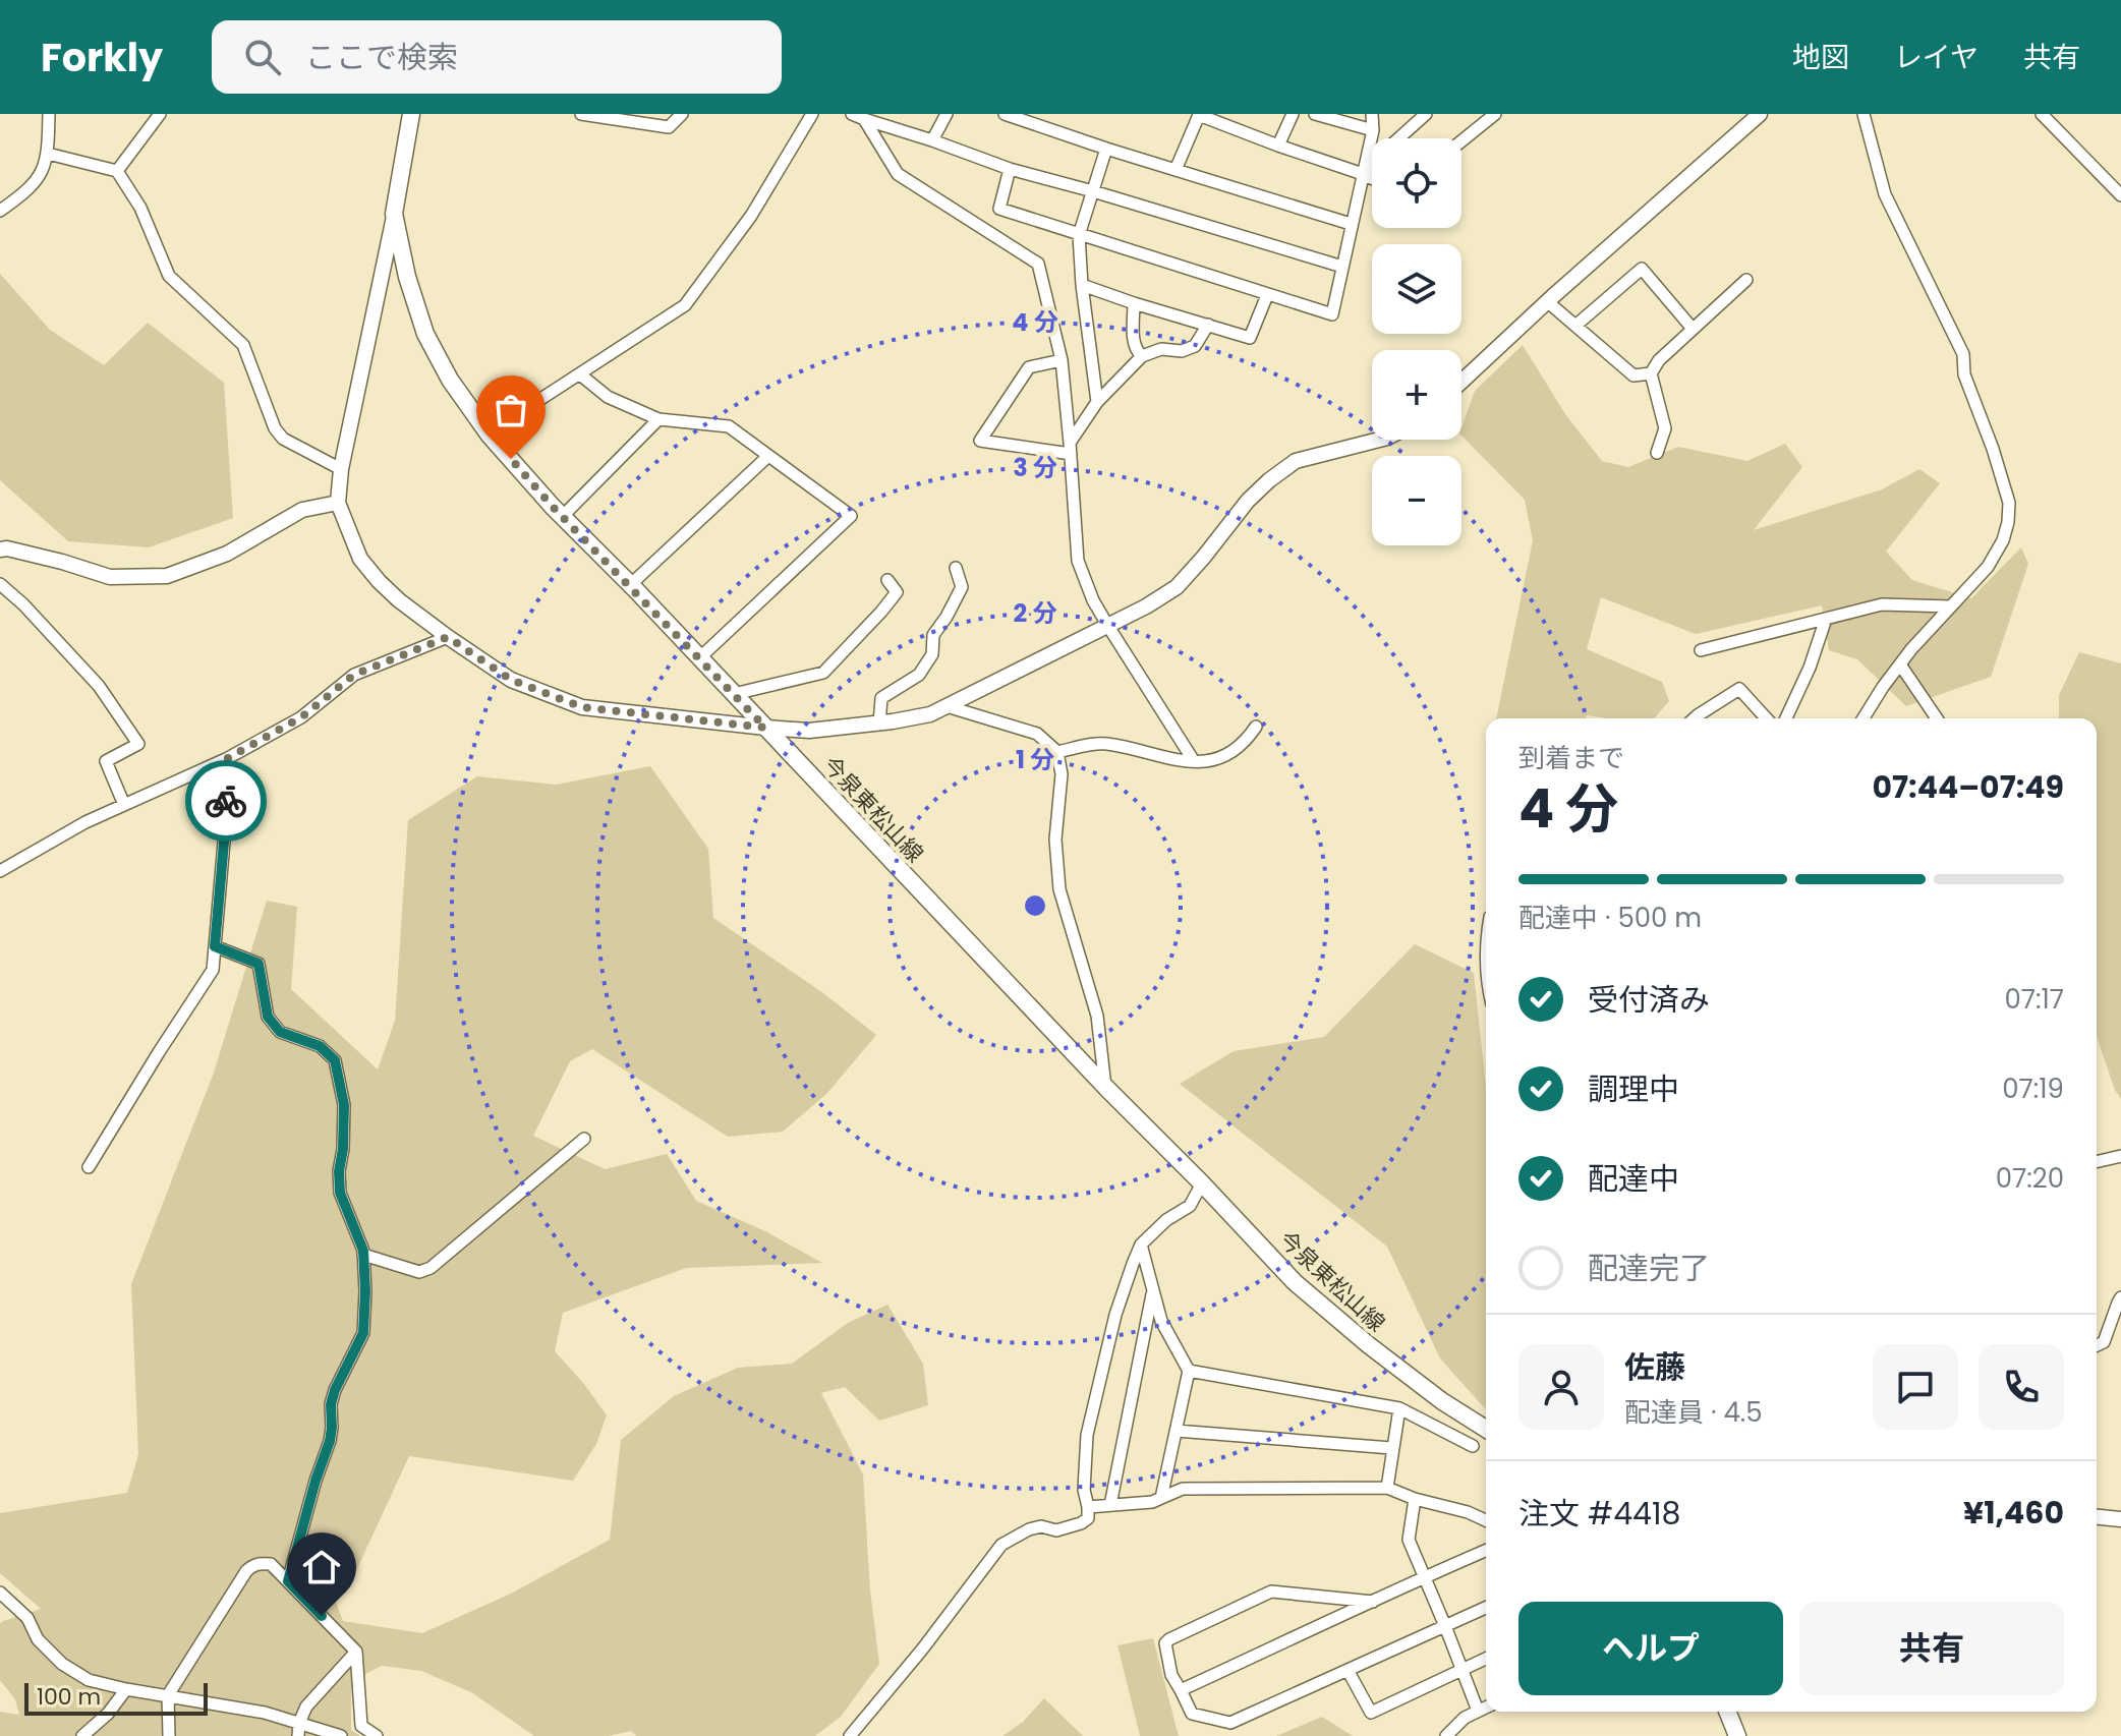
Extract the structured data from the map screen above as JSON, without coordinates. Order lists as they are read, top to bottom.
{
  "streets": {
    "main road": ["今泉東松山線"]
  },
  "scale_bar": "100 m",
  "page": {
    "header": "Forkly",
    "search": "ここで検索",
    "nav": ["地図", "レイヤ", "共有"],
    "map_buttons": ["+", "−"],
    "heading": ["4 分", "到着まで", "07:44–07:49"],
    "panel": [
      "佐藤",
      "配達員 · 4.5",
      "注文 #4418",
      "¥1,460"
    ],
    "bar": "配達中 · 500 m",
    "list": [
      ["受付済み", "07:17"],
      ["調理中", "07:19"],
      ["配達中", "07:20"],
      "配達完了"
    ],
    "buttons": ["ヘルプ", "共有"],
    "scale": "100 m"
  },
  "rings": [
    "4 分",
    "3 分",
    "2 分",
    "1 分"
  ]
}
